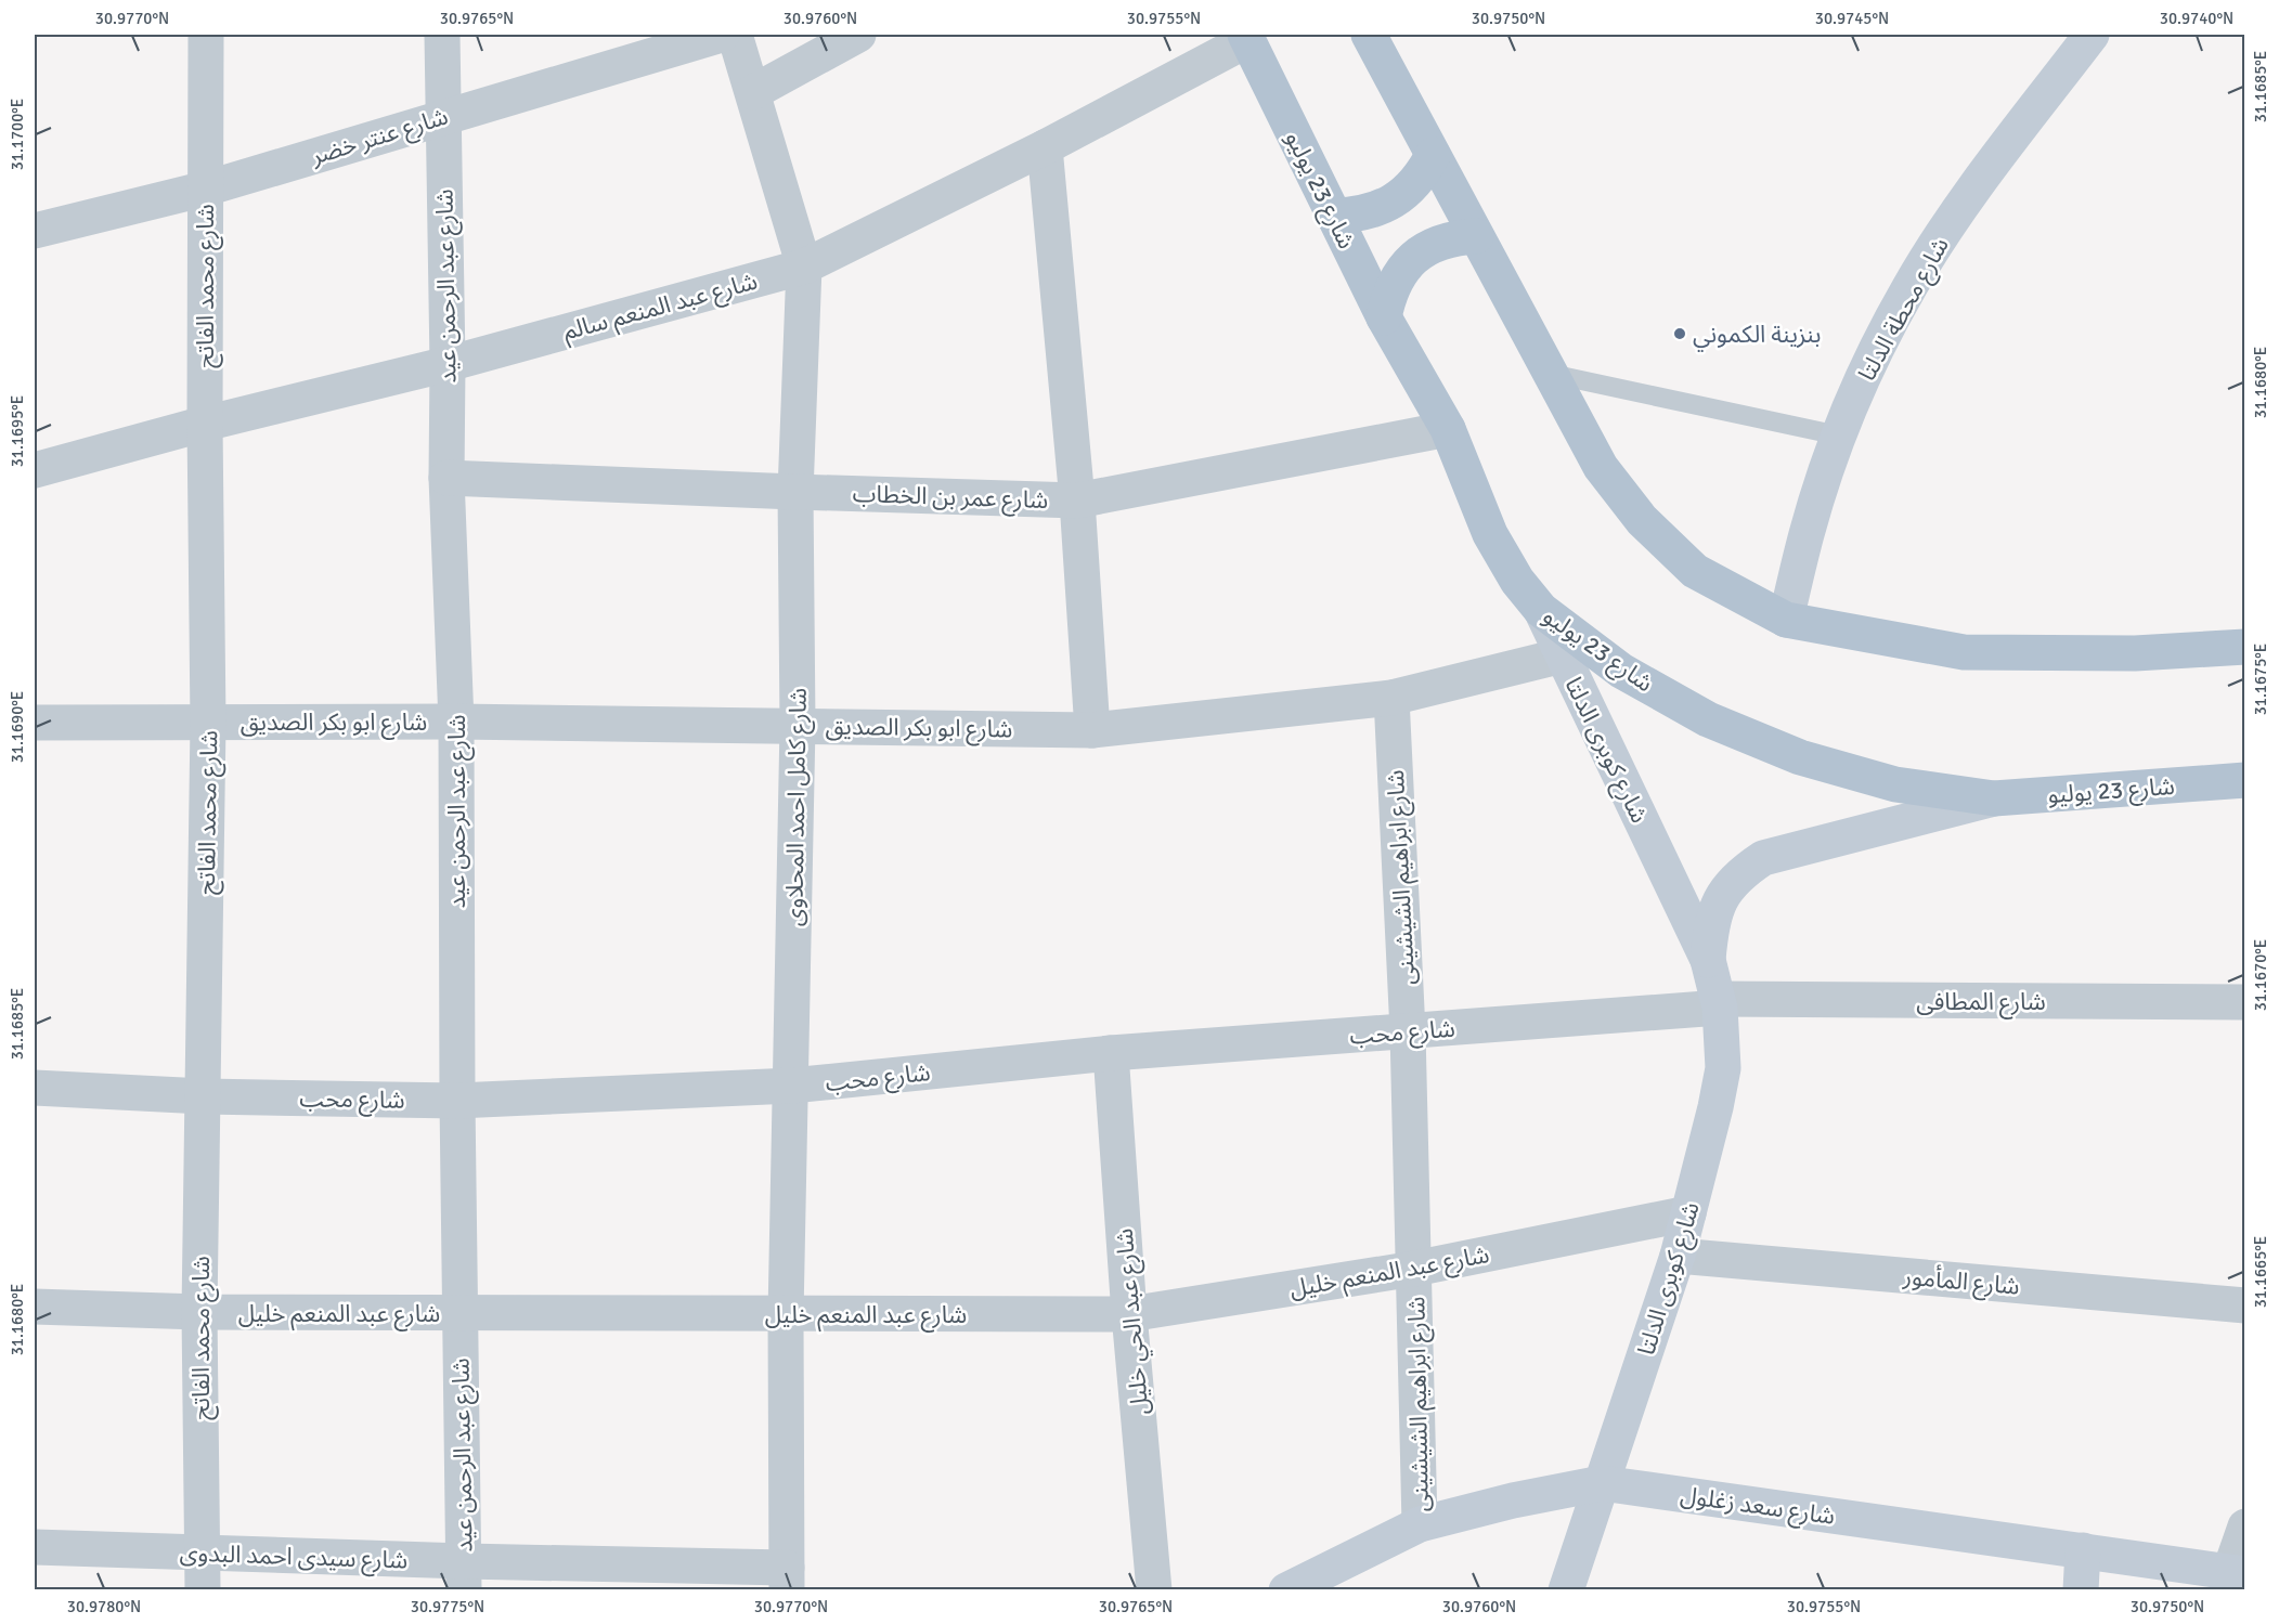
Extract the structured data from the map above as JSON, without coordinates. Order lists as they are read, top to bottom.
{
  "streets": {
    "main road": ["شارع 23 يوليو"],
    "street": [
      "شارع عنتر خضر",
      "شارع محمد الفاتح",
      "شارع عبد الرحمن عيد",
      "شارع عبد المنعم سالم",
      "شارع محطة الدلتا",
      "شارع عمر بن الخطاب",
      "شارع ابو بكر الصديق",
      "شارع كوبرى الدلتا",
      "شارع كامل احمد المحلاوى",
      "شارع ابراهيم الشيشينى",
      "شارع المطافى",
      "شارع محب",
      "شارع عبد المنعم خليل",
      "شارع المأمور",
      "شارع عبد الحي خليل",
      "شارع سعد زغلول",
      "شارع سيدى احمد البدوى"
    ]
  },
  "crossings": [
    ["شارع عنتر خضر", "شارع محمد الفاتح"],
    ["شارع عنتر خضر", "شارع عبد الرحمن عيد"],
    ["شارع 23 يوليو", "شارع عبد المنعم سالم"],
    ["شارع 23 يوليو", "شارع عمر بن الخطاب"],
    ["شارع 23 يوليو", "شارع كوبرى الدلتا"],
    ["شارع محمد الفاتح", "شارع عبد المنعم سالم"],
    ["شارع محمد الفاتح", "شارع ابو بكر الصديق"],
    ["شارع محمد الفاتح", "شارع محب"],
    ["شارع محمد الفاتح", "شارع عبد المنعم خليل"],
    ["شارع محمد الفاتح", "شارع سيدى احمد البدوى"],
    ["شارع عبد الرحمن عيد", "شارع عبد المنعم سالم"],
    ["شارع عبد الرحمن عيد", "شارع عمر بن الخطاب"],
    ["شارع عبد الرحمن عيد", "شارع ابو بكر الصديق"],
    ["شارع عبد الرحمن عيد", "شارع محب"],
    ["شارع عبد الرحمن عيد", "شارع عبد المنعم خليل"],
    ["شارع عبد الرحمن عيد", "شارع سيدى احمد البدوى"],
    ["شارع عبد المنعم سالم", "شارع كامل احمد المحلاوى"],
    ["شارع عمر بن الخطاب", "شارع كامل احمد المحلاوى"],
    ["شارع ابو بكر الصديق", "شارع كوبرى الدلتا"],
    ["شارع ابو بكر الصديق", "شارع كامل احمد المحلاوى"],
    ["شارع ابو بكر الصديق", "شارع ابراهيم الشيشينى"],
    ["شارع كوبرى الدلتا", "شارع المطافى"],
    ["شارع كوبرى الدلتا", "شارع محب"],
    ["شارع كوبرى الدلتا", "شارع عبد المنعم خليل"],
    ["شارع كوبرى الدلتا", "شارع المأمور"],
    ["شارع كوبرى الدلتا", "شارع سعد زغلول"],
    ["شارع كامل احمد المحلاوى", "شارع محب"],
    ["شارع كامل احمد المحلاوى", "شارع عبد المنعم خليل"],
    ["شارع كامل احمد المحلاوى", "شارع سيدى احمد البدوى"],
    ["شارع ابراهيم الشيشينى", "شارع محب"],
    ["شارع ابراهيم الشيشينى", "شارع عبد المنعم خليل"],
    ["شارع ابراهيم الشيشينى", "شارع سعد زغلول"],
    ["شارع المطافى", "شارع محب"],
    ["شارع محب", "شارع عبد الحي خليل"],
    ["شارع عبد المنعم خليل", "شارع عبد الحي خليل"]
  ],
  "places": ["بنزينة الكموني"],
  "coordinates": [
    "30.9770°N",
    "30.9765°N",
    "30.9760°N",
    "30.9755°N",
    "30.9750°N",
    "30.9745°N",
    "30.9740°N",
    "31.1685°E",
    "31.1700°E",
    "31.1680°E",
    "31.1695°E",
    "31.1675°E",
    "31.1690°E",
    "31.1670°E",
    "31.1665°E",
    "30.9780°N",
    "30.9775°N"
  ]
}
